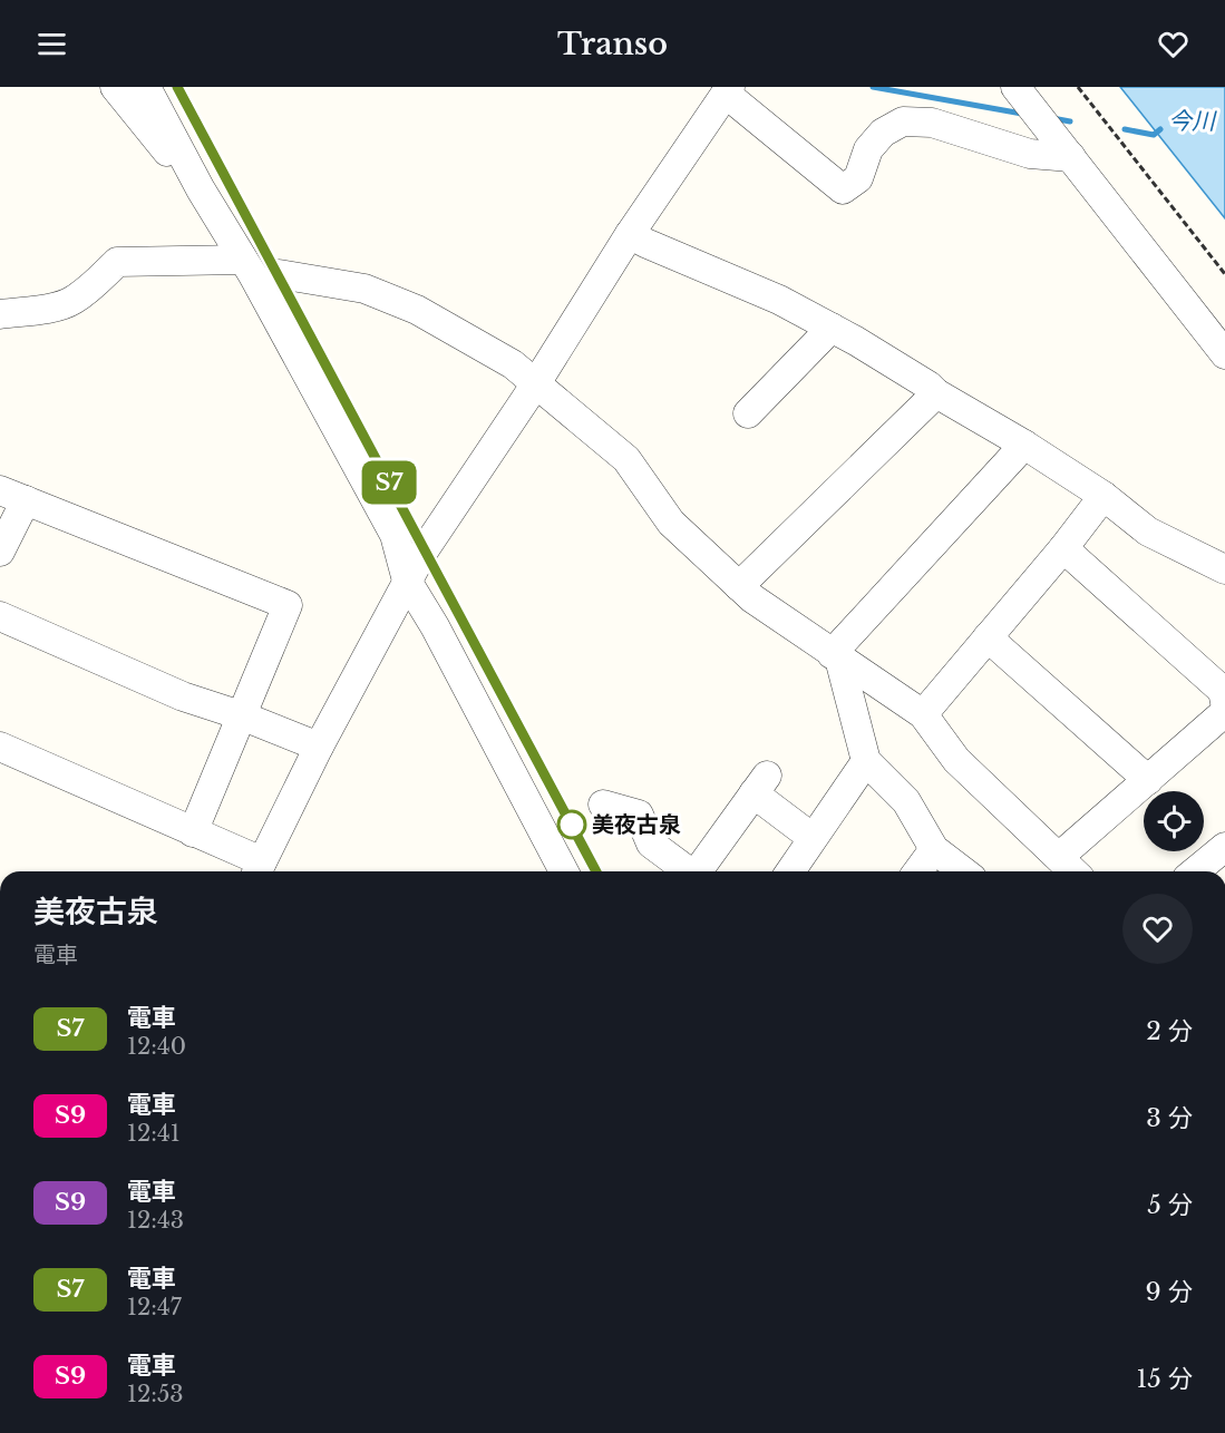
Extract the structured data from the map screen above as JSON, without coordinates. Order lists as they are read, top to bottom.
{
  "water": ["今川"],
  "places": ["美夜古泉"],
  "page": {
    "header": "Transo",
    "on_map": "S7",
    "heading": ["美夜古泉", "電車"],
    "list": [
      {
        "mark": "S7",
        "name": "電車",
        "note": "12:40",
        "value": "2 分"
      },
      {
        "mark": "S9",
        "name": "電車",
        "note": "12:41",
        "value": "3 分"
      },
      {
        "mark": "S9",
        "name": "電車",
        "note": "12:43",
        "value": "5 分"
      },
      {
        "mark": "S7",
        "name": "電車",
        "note": "12:47",
        "value": "9 分"
      },
      {
        "mark": "S9",
        "name": "電車",
        "note": "12:53",
        "value": "15 分"
      }
    ]
  }
}
